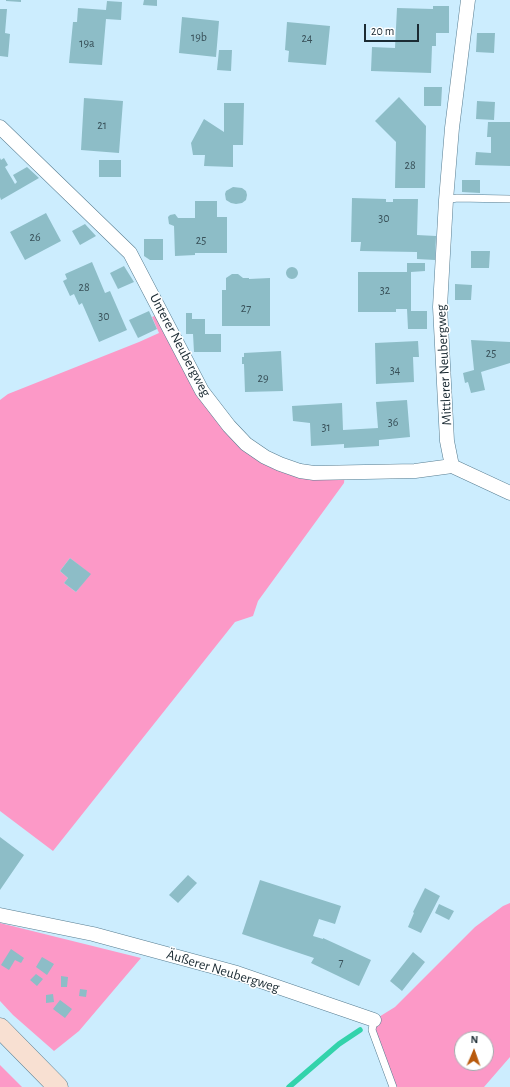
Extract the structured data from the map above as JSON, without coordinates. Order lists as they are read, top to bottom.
{
  "streets": {
    "street": ["Unterer Neubergweg", "Mittlerer Neubergweg", "Äußerer Neubergweg"]
  },
  "crossings": [
    ["Unterer Neubergweg", "Mittlerer Neubergweg"]
  ],
  "house_numbers": [
    "19b",
    "24",
    "19a",
    "21",
    "28",
    "30",
    "26",
    "25",
    "28",
    "32",
    "27",
    "30",
    "25",
    "34",
    "29",
    "36",
    "31",
    "7"
  ],
  "scale_bar": "20 m",
  "north": "top"
}
